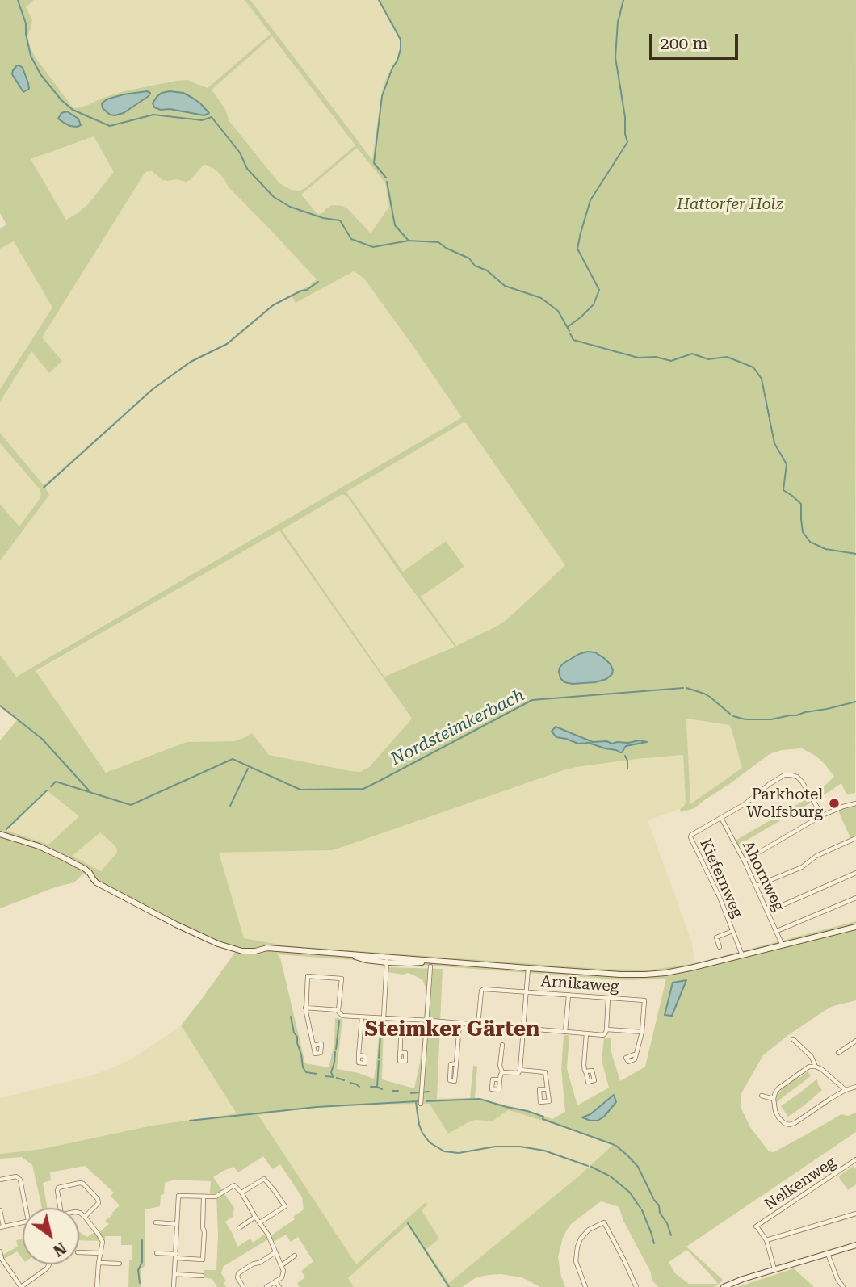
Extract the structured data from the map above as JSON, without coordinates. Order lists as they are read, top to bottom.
{
  "streets": {
    "street": [
      "Ahornweg",
      "Kiefernweg",
      "Arnikaweg",
      "Nelkenweg"
    ]
  },
  "crossings": [
    ["Ahornweg", "Kiefernweg"]
  ],
  "districts": ["Steimker Gärten"],
  "water": ["Nordsteimkerbach"],
  "parks": ["Hattorfer Holz"],
  "places": ["Parkhotel Wolfsburg"],
  "scale_bar": "200 m",
  "north": "bottom right"
}
